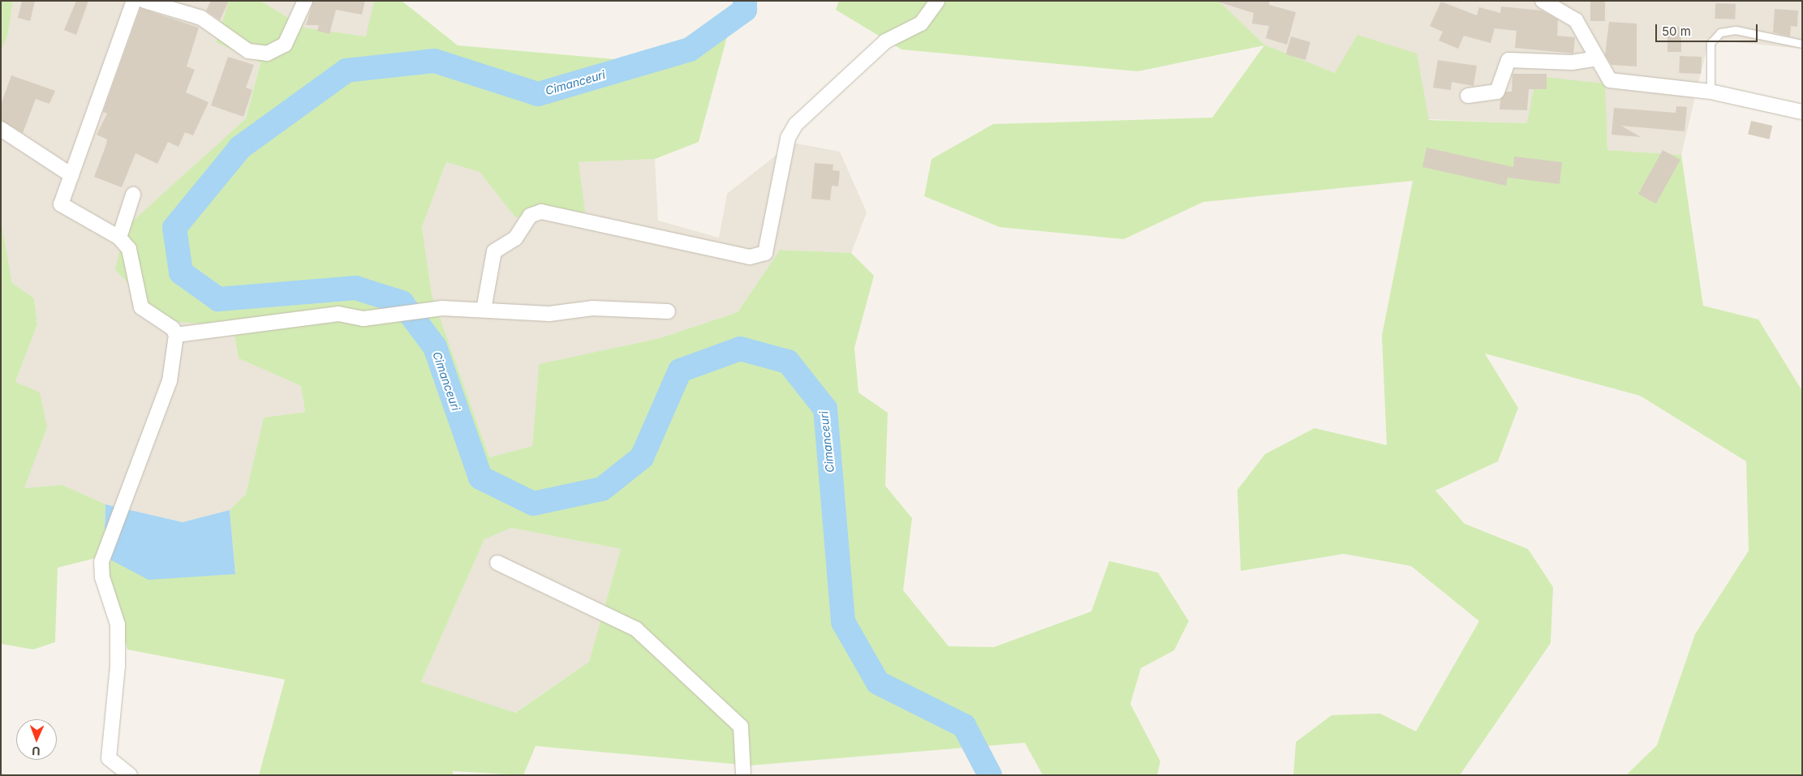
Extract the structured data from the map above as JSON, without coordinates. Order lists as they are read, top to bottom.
{
  "water": ["Cimanceuri"],
  "scale_bar": "50 m",
  "north": "bottom"
}
